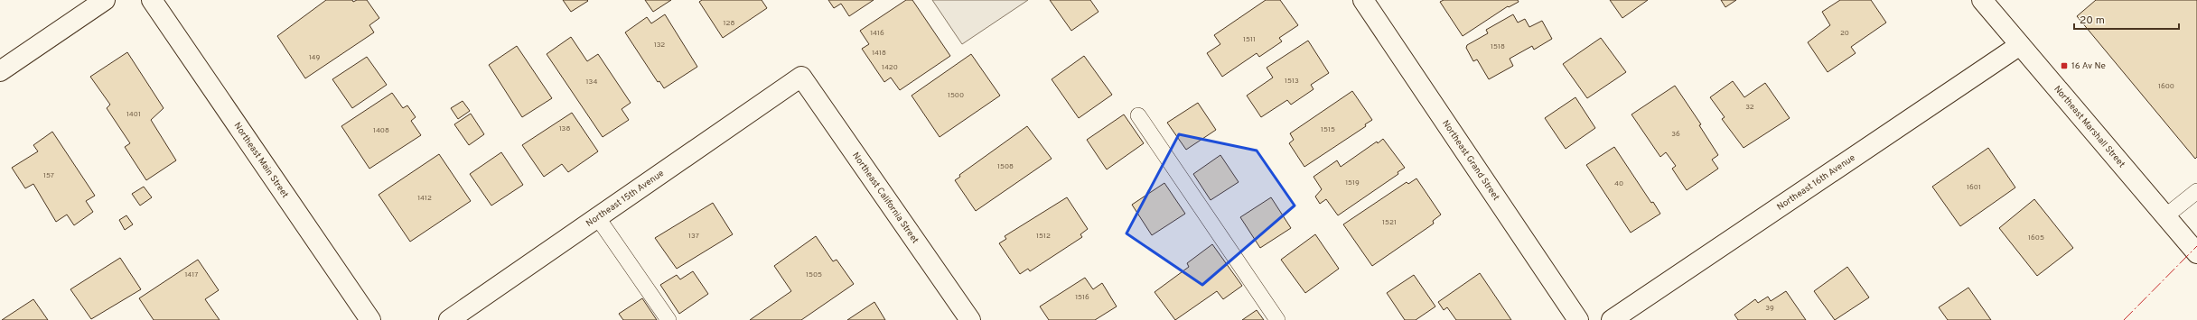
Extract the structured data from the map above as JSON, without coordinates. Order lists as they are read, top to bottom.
{
  "streets": {
    "street": [
      "Northeast Marshall Street",
      "Northeast Main Street",
      "Northeast Grand Street",
      "Northeast 16th Avenue",
      "Northeast California Street",
      "Northeast 15th Avenue"
    ]
  },
  "crossings": [
    ["Northeast Marshall Street", "Northeast 16th Avenue"],
    ["Northeast California Street", "Northeast 15th Avenue"]
  ],
  "places": {
    "transit": ["16 Av Ne"]
  },
  "house_numbers": [
    "128",
    "1416",
    "20",
    "1511",
    "132",
    "1518",
    "1418",
    "149",
    "1420",
    "1513",
    "134",
    "1600",
    "1500",
    "32",
    "1401",
    "138",
    "1515",
    "1408",
    "36",
    "1508",
    "157",
    "1519",
    "40",
    "1601",
    "1412",
    "1521",
    "137",
    "1512",
    "1605",
    "1417",
    "1505",
    "1516",
    "39"
  ],
  "scale_bar": "20 m"
}
